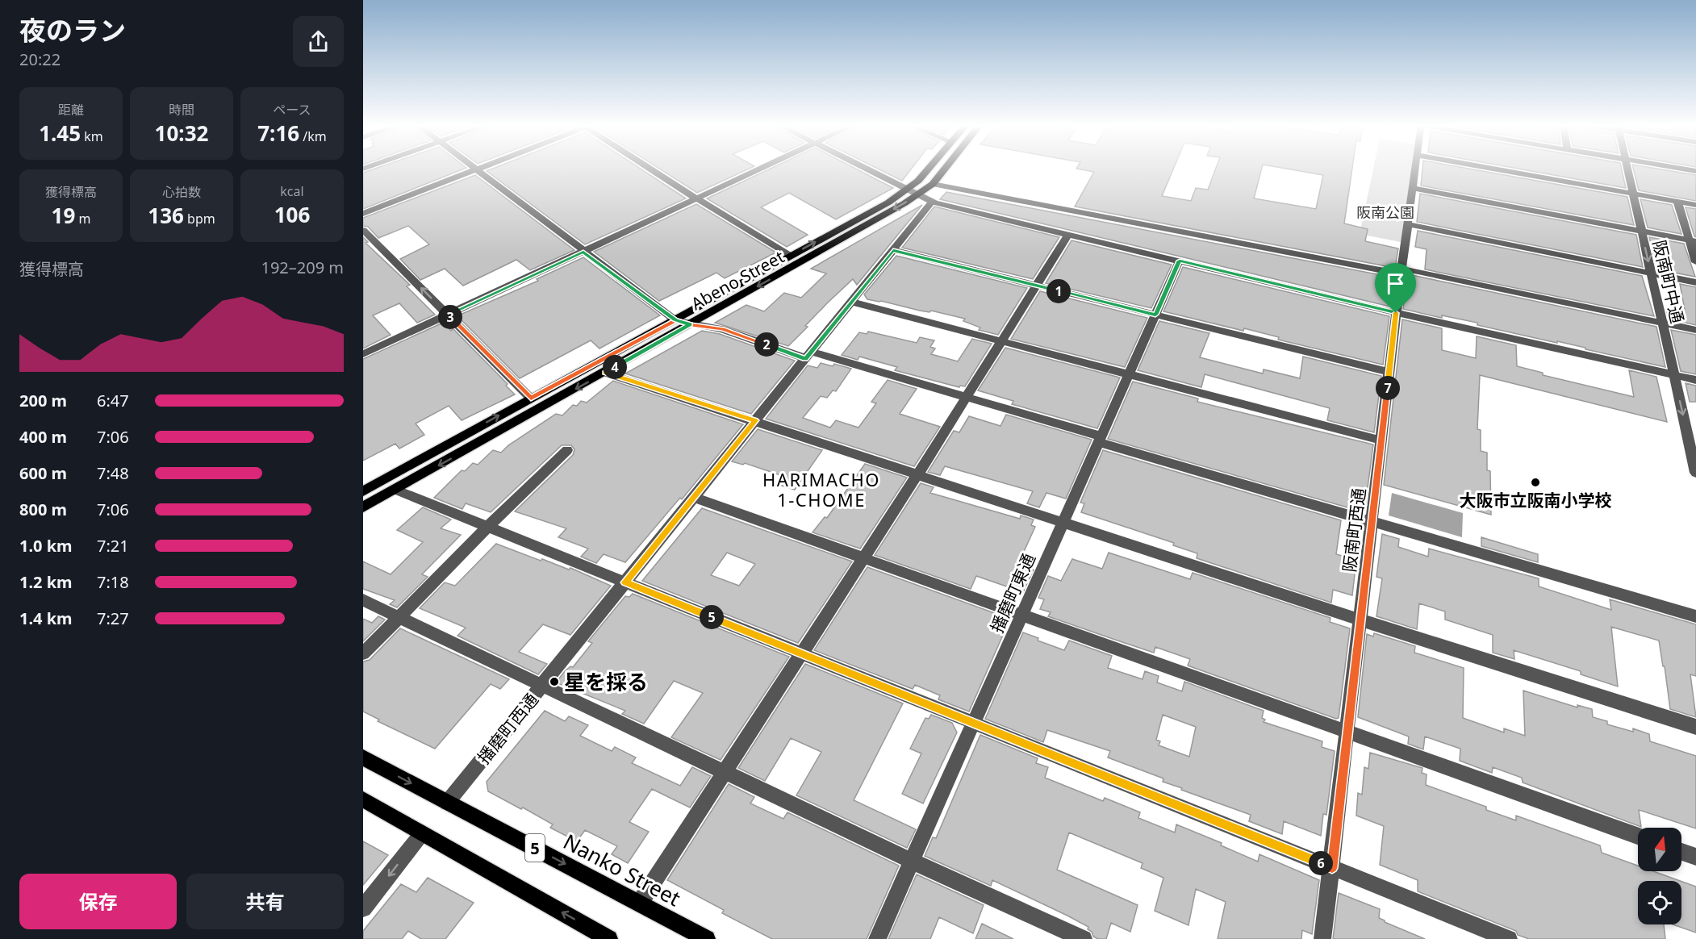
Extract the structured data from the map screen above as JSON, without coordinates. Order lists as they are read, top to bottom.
{
  "streets": {
    "main road": ["Abeno Street", "5", "Nanko Street"],
    "street": [
      "阪南町中通",
      "阪南町西通",
      "播磨町東通",
      "播磨町西通"
    ]
  },
  "crossings": [
    ["播磨町西通", "Nanko Street"]
  ],
  "districts": ["HARIMACHO 1-CHOME"],
  "parks": ["阪南公園"],
  "places": ["大阪市立阪南小学校", "星を採る"],
  "north": "top",
  "page": {
    "heading": ["夜のラン", "20:22"],
    "stats": [
      ["距離", "1.45 km"],
      ["時間", "10:32"],
      ["ペース", "7:16 /km"],
      ["獲得標高", "19 m"],
      ["心拍数", "136 bpm"],
      ["kcal", "106"]
    ],
    "chart": ["獲得標高", "192–209 m"],
    "pins": [
      "1",
      "3",
      "2",
      "4",
      "7",
      "5",
      "6"
    ],
    "list": [
      {
        "name": "200 m",
        "note": "6:47"
      },
      {
        "name": "400 m",
        "note": "7:06"
      },
      {
        "name": "600 m",
        "note": "7:48"
      },
      {
        "name": "800 m",
        "note": "7:06"
      },
      {
        "name": "1.0 km",
        "note": "7:21"
      },
      {
        "name": "1.2 km",
        "note": "7:18"
      },
      {
        "name": "1.4 km",
        "note": "7:27"
      }
    ],
    "buttons": ["保存", "共有"]
  }
}
